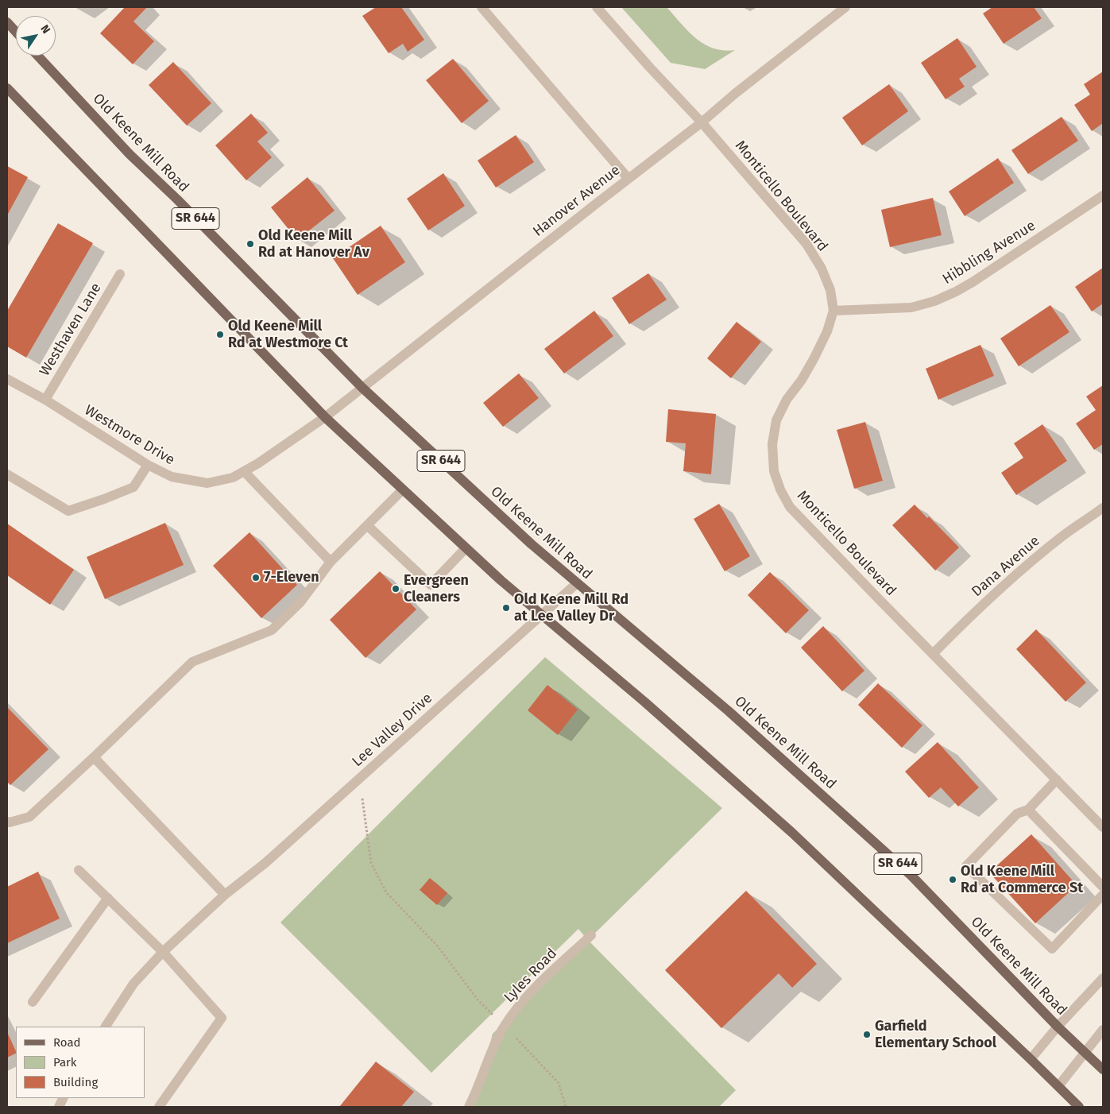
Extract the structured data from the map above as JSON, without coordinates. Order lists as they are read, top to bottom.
{
  "streets": {
    "main road": ["Old Keene Mill Road", "SR 644"],
    "street": [
      "Monticello Boulevard",
      "Hanover Avenue",
      "Hibbling Avenue",
      "Westhaven Lane",
      "Westmore Drive",
      "Dana Avenue",
      "Lee Valley Drive",
      "Lyles Road"
    ]
  },
  "crossings": [
    ["Old Keene Mill Road", "Hanover Avenue"],
    ["Old Keene Mill Road", "Lee Valley Drive"],
    ["Monticello Boulevard", "Hanover Avenue"],
    ["Monticello Boulevard", "Hibbling Avenue"],
    ["Monticello Boulevard", "Dana Avenue"],
    ["Hanover Avenue", "SR 644"],
    ["Hanover Avenue", "Westmore Drive"],
    ["SR 644", "Westmore Drive"],
    ["SR 644", "Lee Valley Drive"],
    ["Westhaven Lane", "Westmore Drive"]
  ],
  "places": [
    "Old Keene Mill Rd at Hanover Av",
    "Old Keene Mill Rd at Westmore Ct",
    "7-Eleven",
    "Evergreen Cleaners",
    "Old Keene Mill Rd at Lee Valley Dr",
    "Old Keene Mill Rd at Commerce St",
    "Garfield Elementary School"
  ],
  "legend": ["Road", "Park", "Building"],
  "north": "top right"
}
